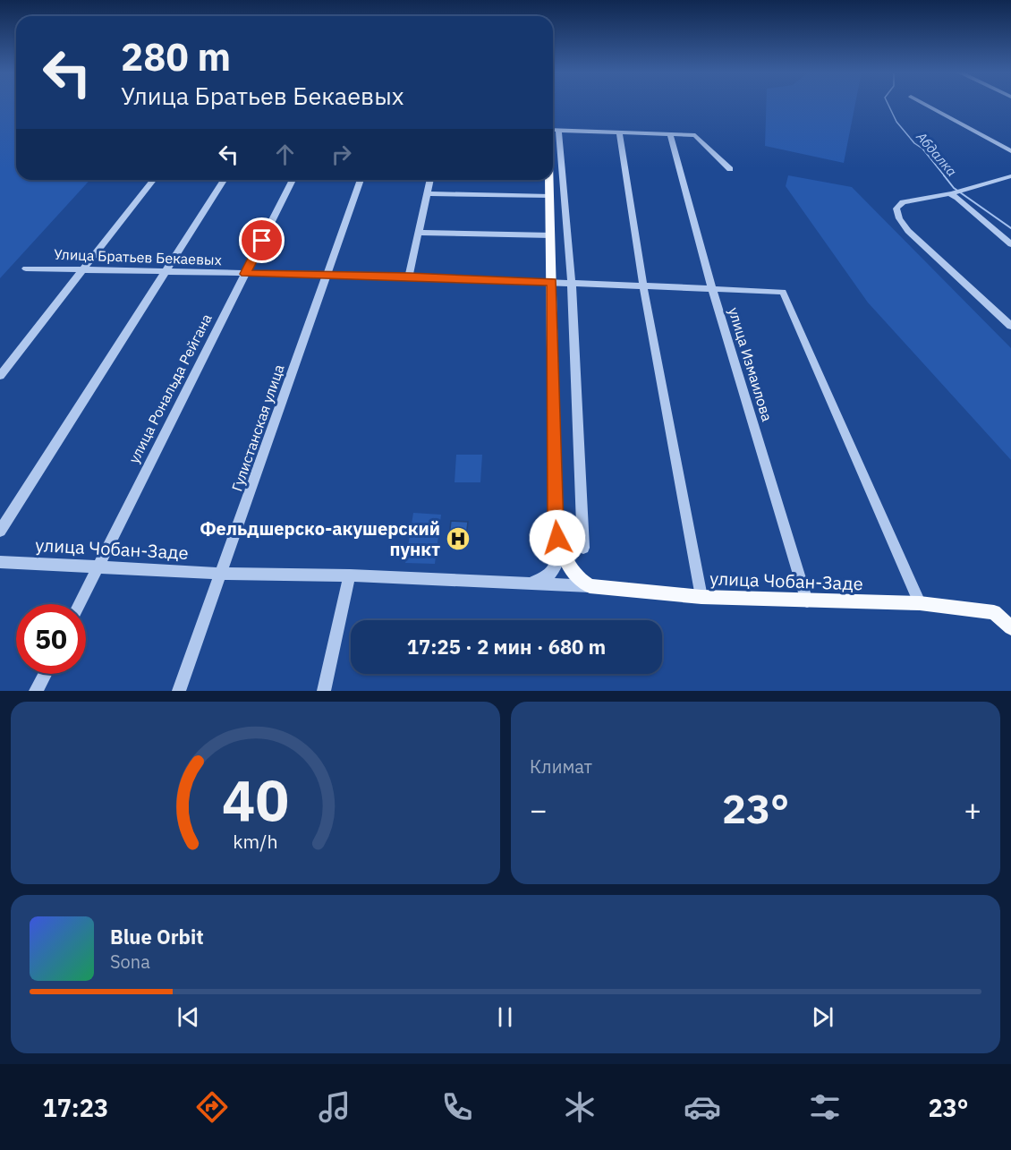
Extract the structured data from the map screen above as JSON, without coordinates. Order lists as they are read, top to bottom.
{
  "streets": {
    "main road": ["улица Чобан-Заде"],
    "street": [
      "Улица Братьев Бекаевых",
      "улица Измаилова",
      "улица Рональда Рейгана",
      "Гулистанская улица"
    ]
  },
  "crossings": [
    ["Улица Братьев Бекаевых", "улица Измаилова"],
    ["Улица Братьев Бекаевых", "улица Рональда Рейгана"],
    ["Улица Братьев Бекаевых", "Гулистанская улица"],
    ["Улица Братьев Бекаевых", "улица Чобан-Заде"],
    ["улица Измаилова", "улица Чобан-Заде"],
    ["улица Рональда Рейгана", "улица Чобан-Заде"],
    ["Гулистанская улица", "улица Чобан-Заде"]
  ],
  "water": ["Абдалка"],
  "places": {
    "hospital": ["Фельдшерско-акушерский пункт"]
  },
  "page": {
    "turn": ["280 m", "Улица Братьев Бекаевых"],
    "limit": "50",
    "trip": "17:25 · 2 мин · 680 m",
    "tile": "Климат",
    "heat": ["−", "23°", "+"],
    "song": ["Blue Orbit", "Sona"],
    "tabs": ["17:23", "23°"],
    "gauge": ["40", "km/h"]
  }
}
